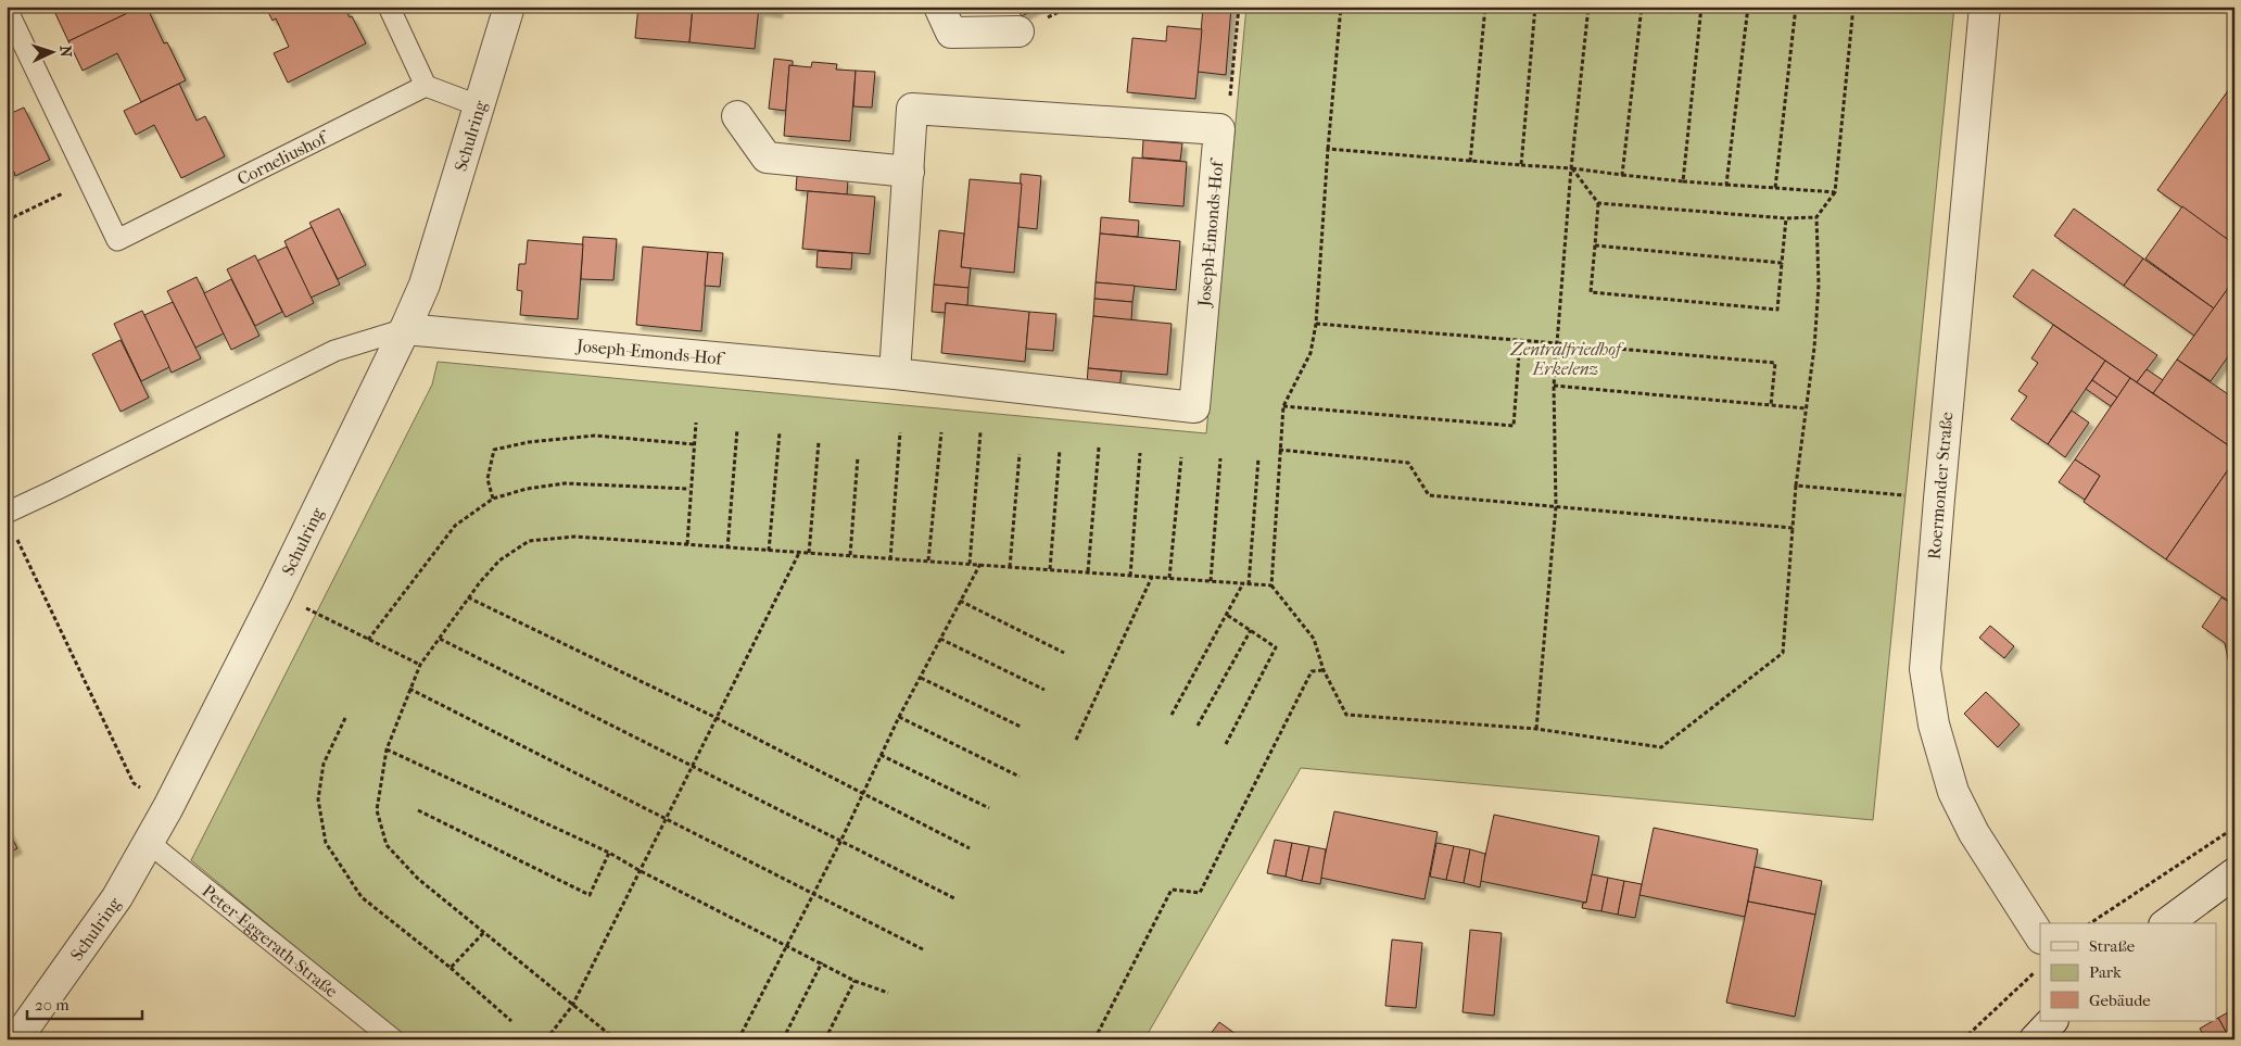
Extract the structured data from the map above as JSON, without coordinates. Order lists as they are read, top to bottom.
{
  "streets": {
    "street": ["Schulring", "Joseph-Emonds-Hof", "Roermonder Straße"],
    "lane": ["Corneliushof", "Peter-Eggerath-Straße"]
  },
  "crossings": [
    ["Schulring", "Joseph-Emonds-Hof"],
    ["Schulring", "Peter-Eggerath-Straße"]
  ],
  "parks": ["Zentralfriedhof Erkelenz"],
  "legend": ["Straße", "Park", "Gebäude"],
  "scale_bar": "20 m",
  "north": "right"
}
